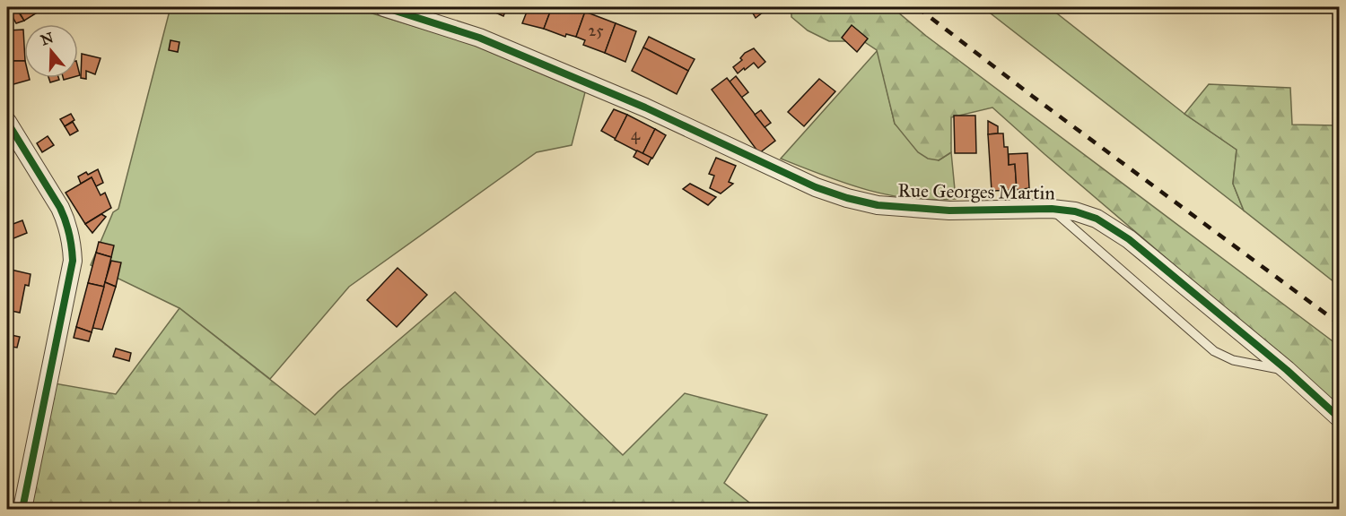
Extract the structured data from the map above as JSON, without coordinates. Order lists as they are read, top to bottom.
{
  "streets": {
    "street": ["Rue Georges Martin"]
  },
  "house_numbers": ["25", "4"],
  "north": "top"
}
